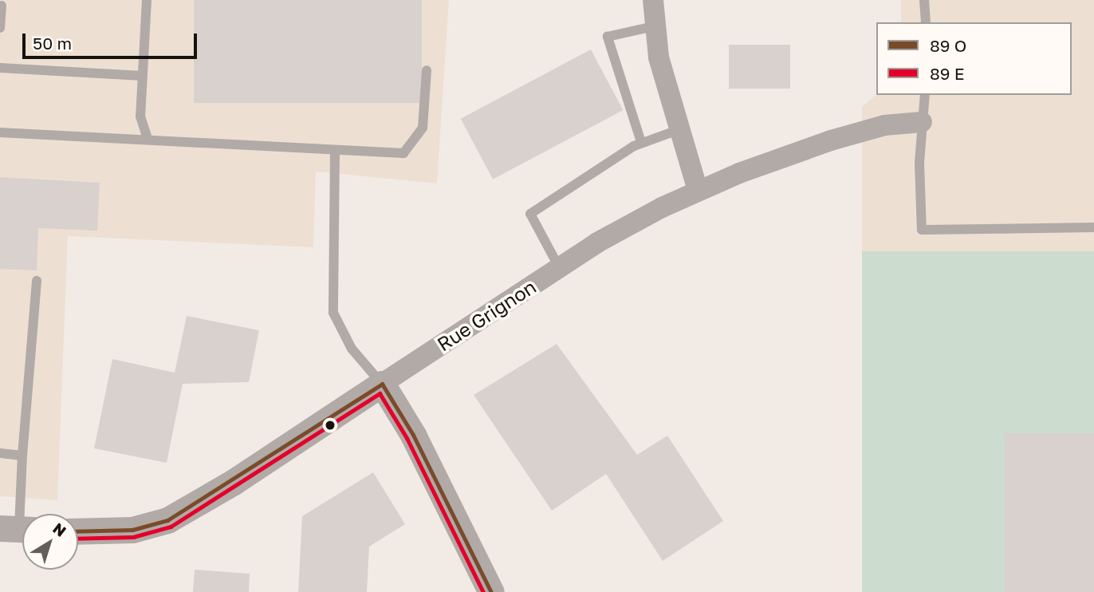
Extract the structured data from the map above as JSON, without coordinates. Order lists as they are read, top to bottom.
{
  "streets": {
    "street": ["Rue Grignon"]
  },
  "legend": ["89 O", "89 E"],
  "scale_bar": "50 m",
  "north": "top right"
}
